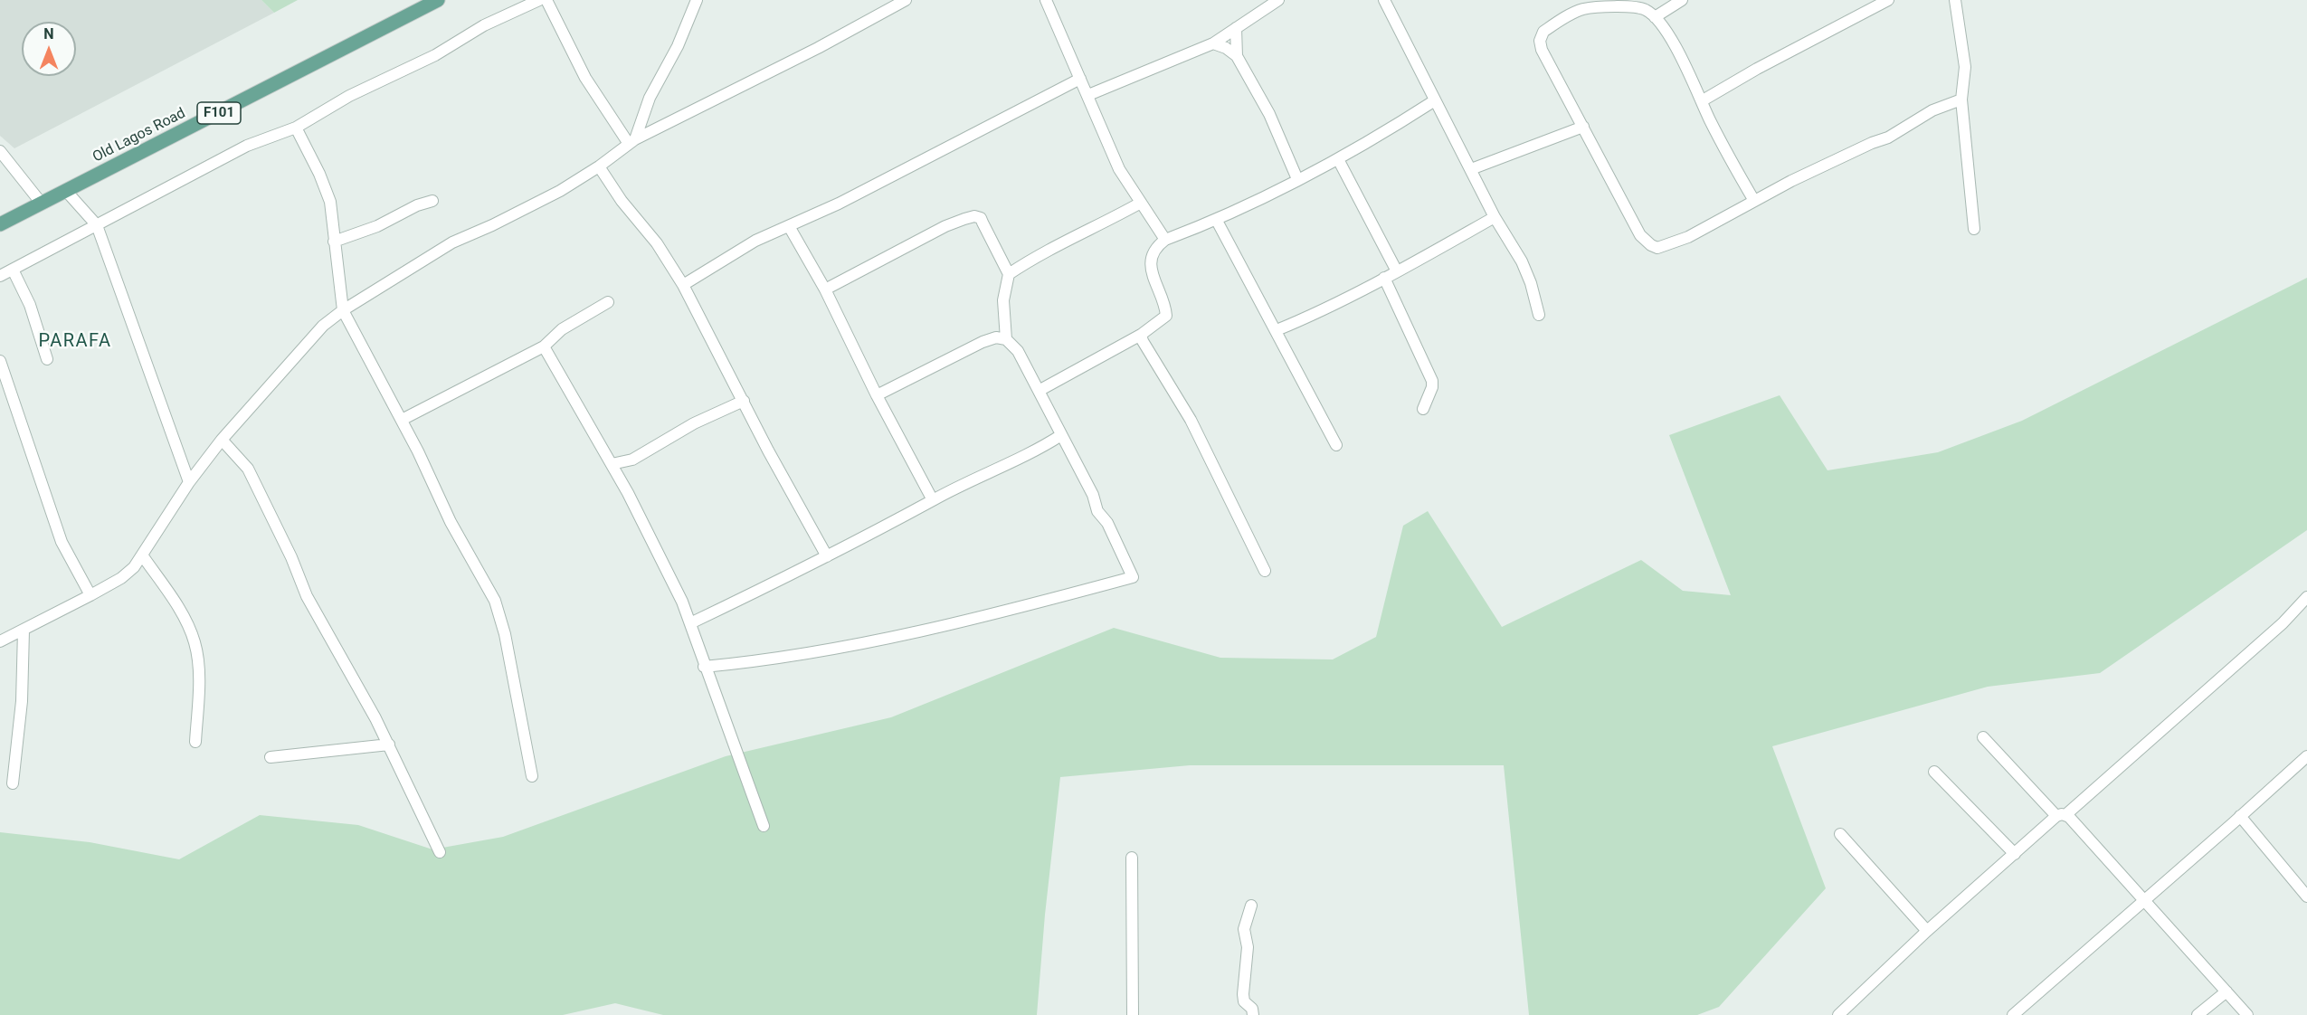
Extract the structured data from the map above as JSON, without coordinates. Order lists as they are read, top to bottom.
{
  "streets": {
    "main road": ["F101", "Old Lagos Road"]
  },
  "districts": ["PARAFA"],
  "north": "top"
}
